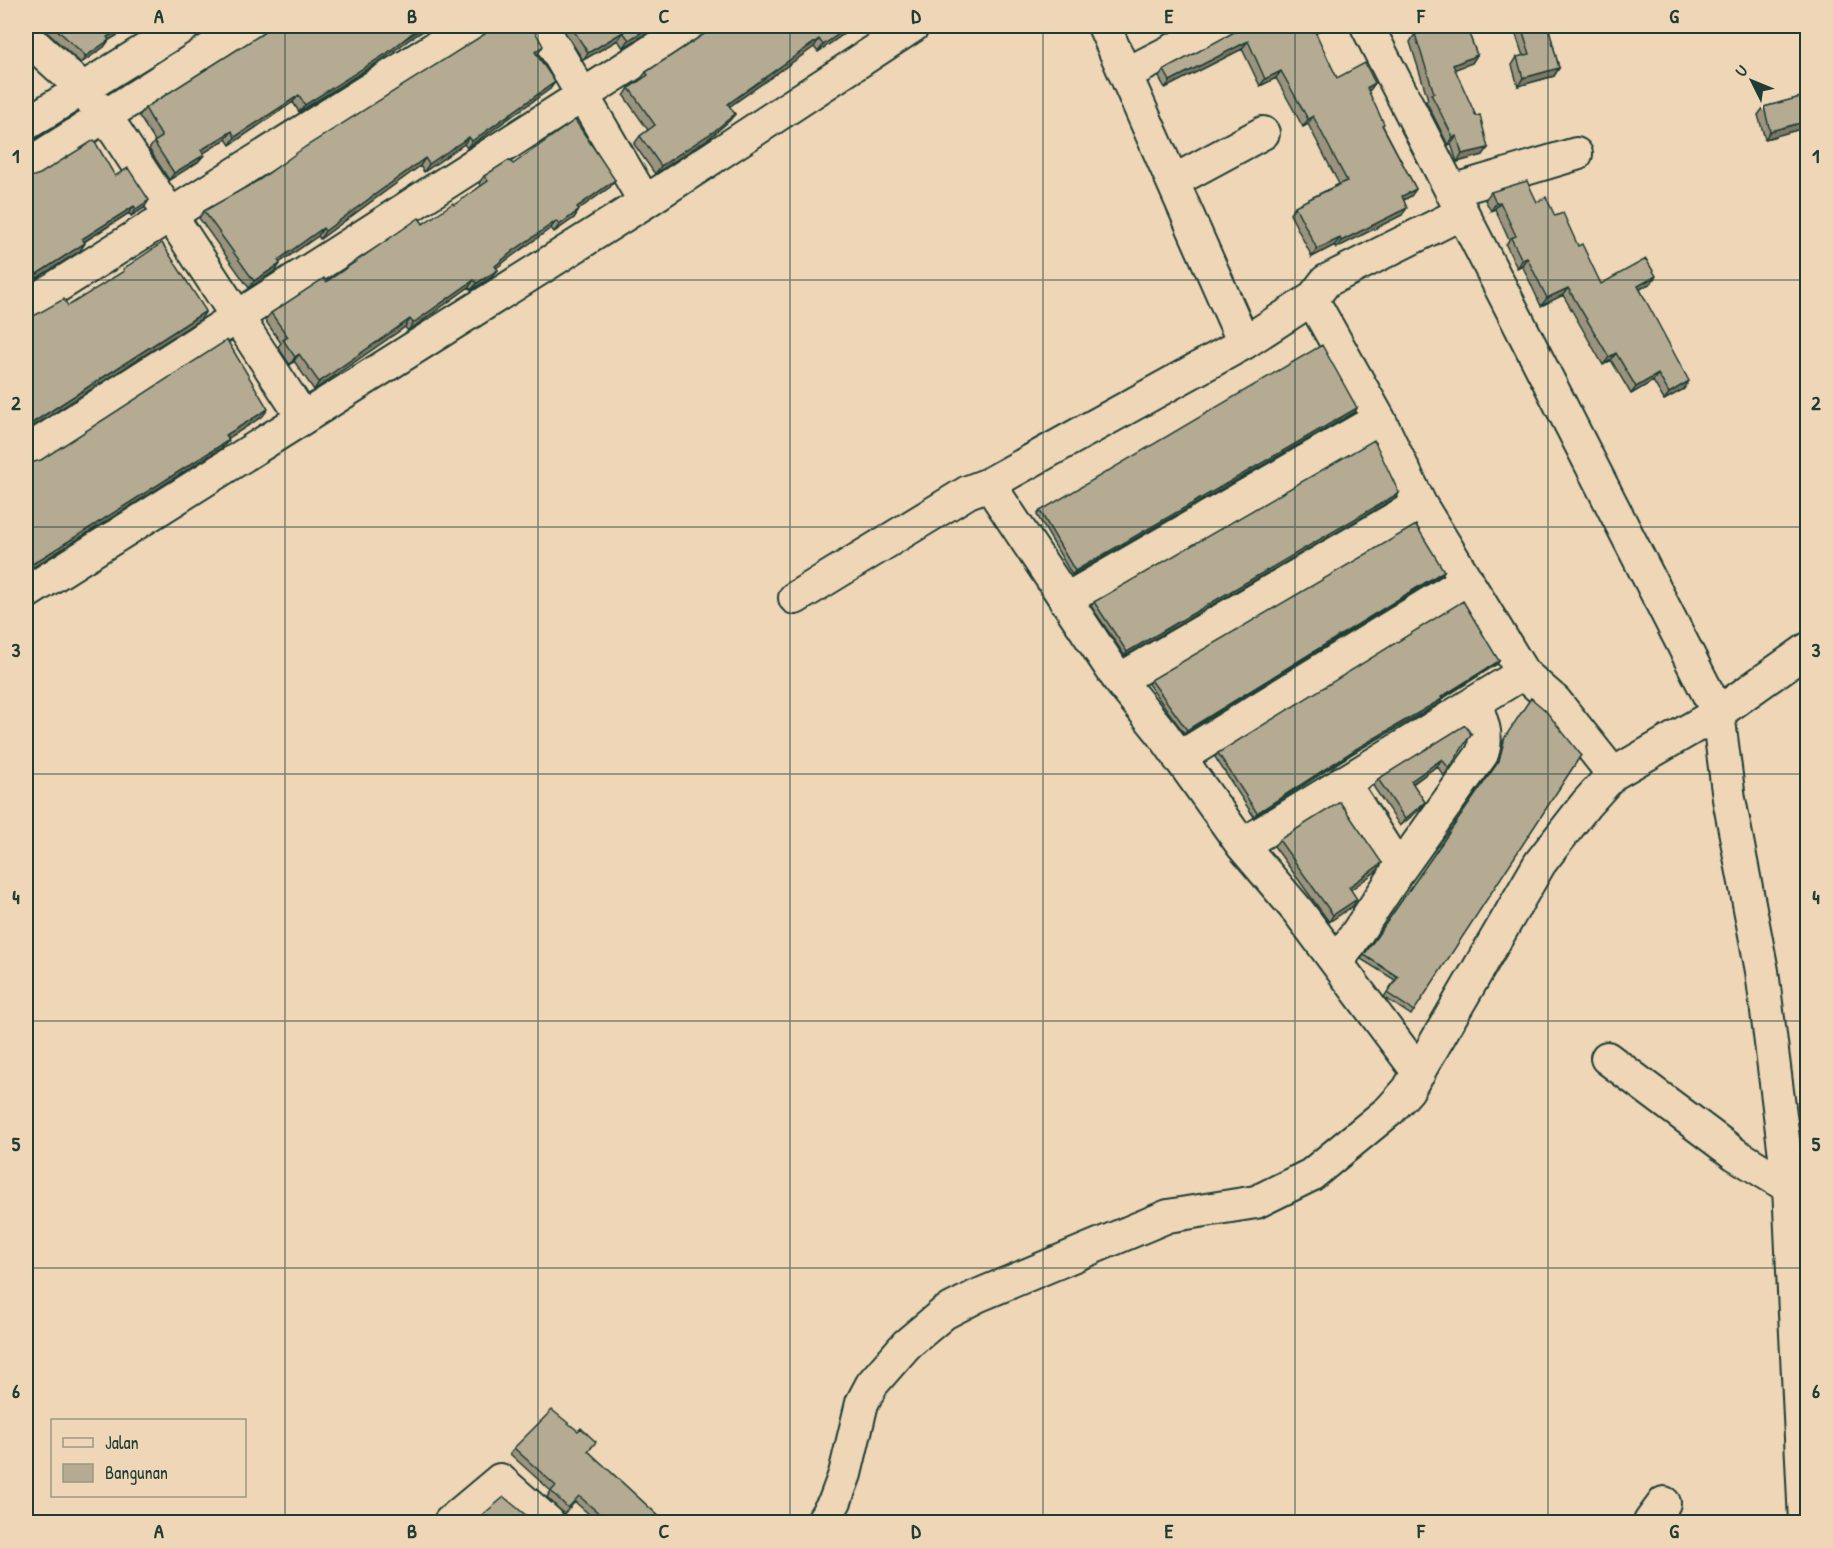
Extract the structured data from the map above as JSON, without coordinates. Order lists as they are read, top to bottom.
{
  "legend": ["Jalan", "Bangunan"],
  "north": "top left",
  "grid": {
    "columns": [
      "A",
      "B",
      "C",
      "D",
      "E",
      "F",
      "G"
    ],
    "rows": [
      "1",
      "2",
      "3",
      "4",
      "5",
      "6"
    ]
  }
}
